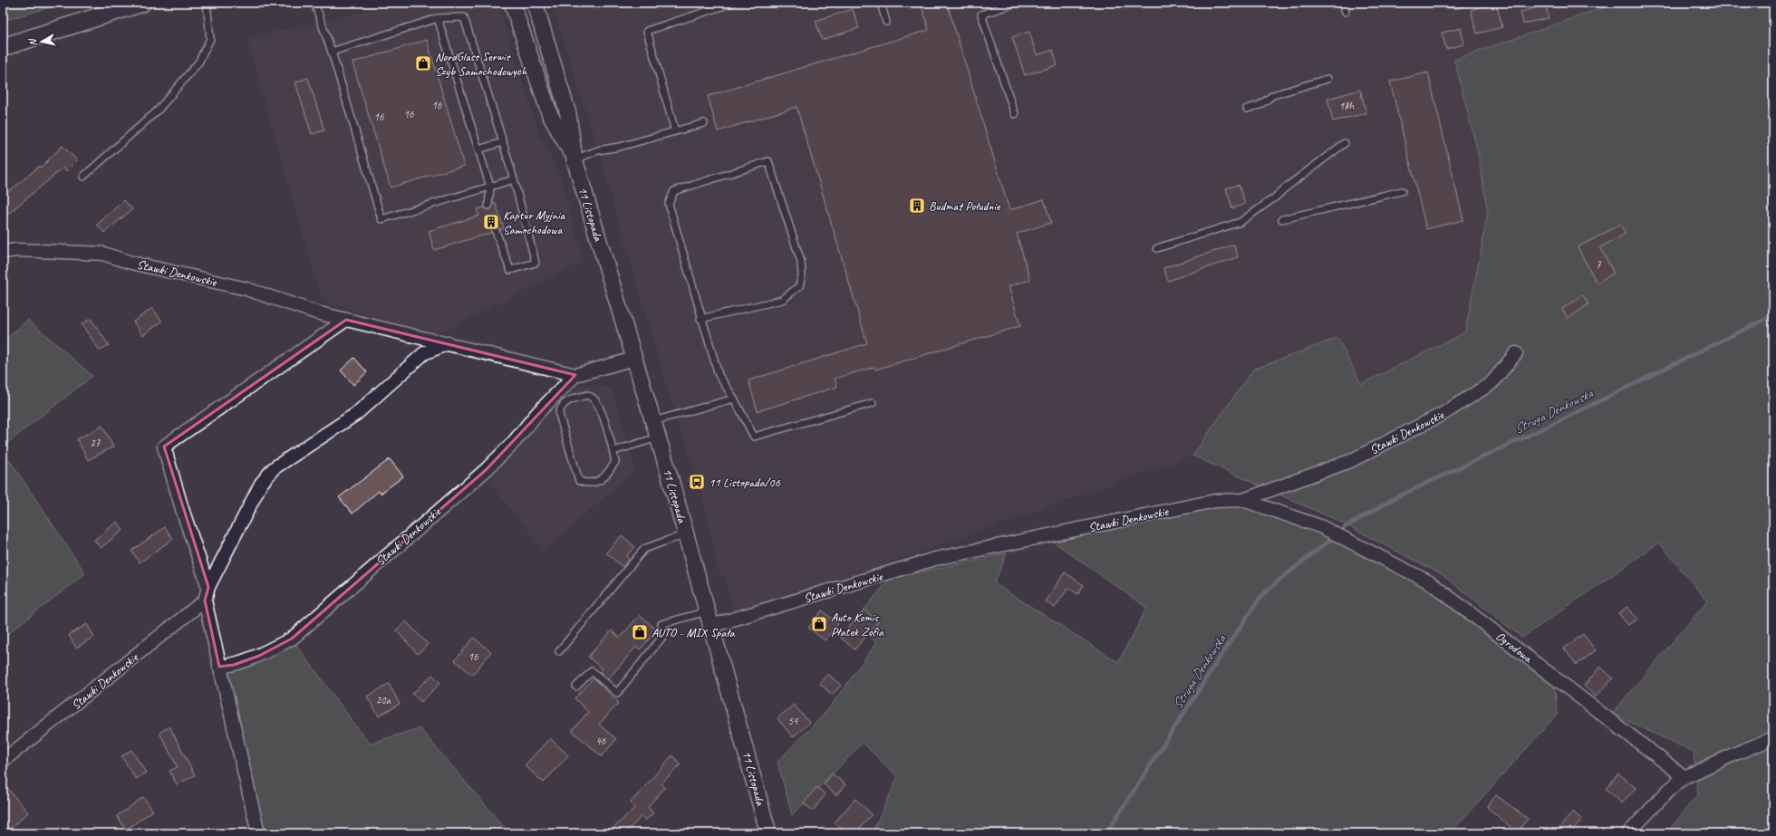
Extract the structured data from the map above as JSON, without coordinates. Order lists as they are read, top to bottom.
{
  "streets": {
    "street": ["11 Listopada", "Stawki Denkowskie", "Ogrodowa"]
  },
  "crossings": [
    ["11 Listopada", "Stawki Denkowskie"],
    ["Stawki Denkowskie", "Ogrodowa"]
  ],
  "water": ["Struga Denkowska"],
  "places": {
    "shop": ["NordGlass Serwis Szyb Samochodowych", "Auto Komis Płatek Zofia", "AUTO - MIX Spała"],
    "building": ["Budmat Południe", "Kaptur Myjnia Samochodowa"],
    "bus stop": ["11 Listopada/06"]
  },
  "house_numbers": [
    "16",
    "18h",
    "16",
    "16",
    "7",
    "27",
    "16",
    "20a",
    "54",
    "46"
  ],
  "north": "left"
}
